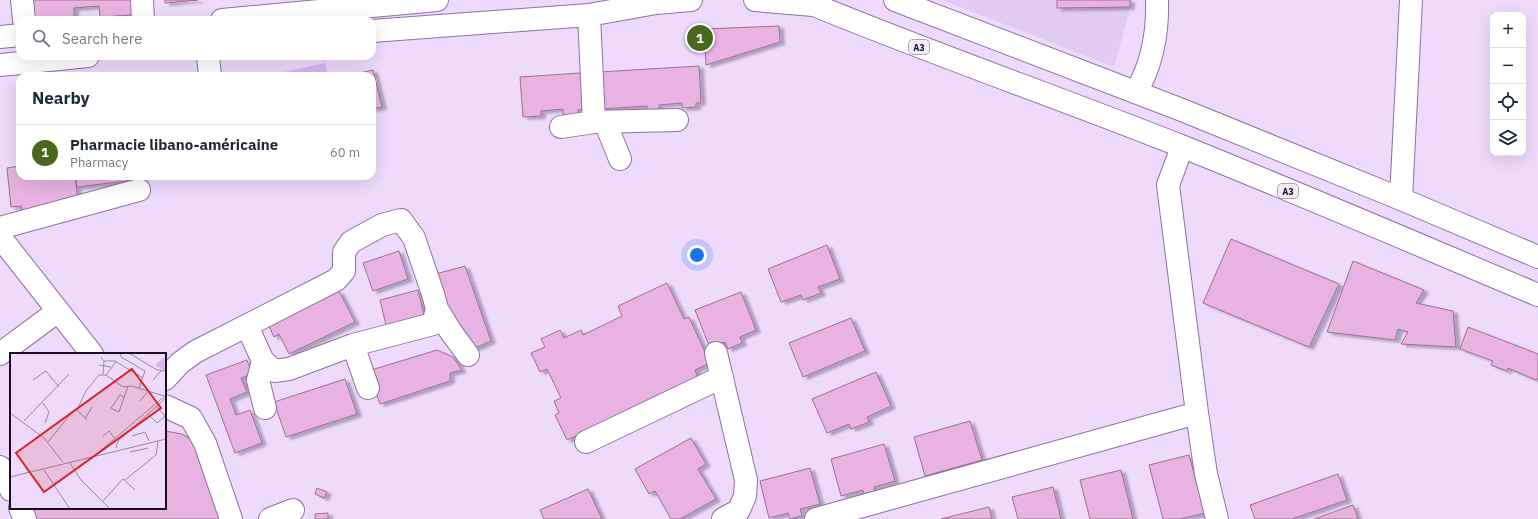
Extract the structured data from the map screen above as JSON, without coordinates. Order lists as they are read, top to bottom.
{
  "streets": {
    "main road": ["A3"]
  },
  "page": {
    "map_buttons": ["+", "−"],
    "search": "Search here",
    "pins": "1",
    "heading": "Nearby",
    "list": [
      {
        "mark": "1",
        "name": "Pharmacie libano-américaine",
        "note": "Pharmacy",
        "value": "60 m"
      }
    ]
  }
}
